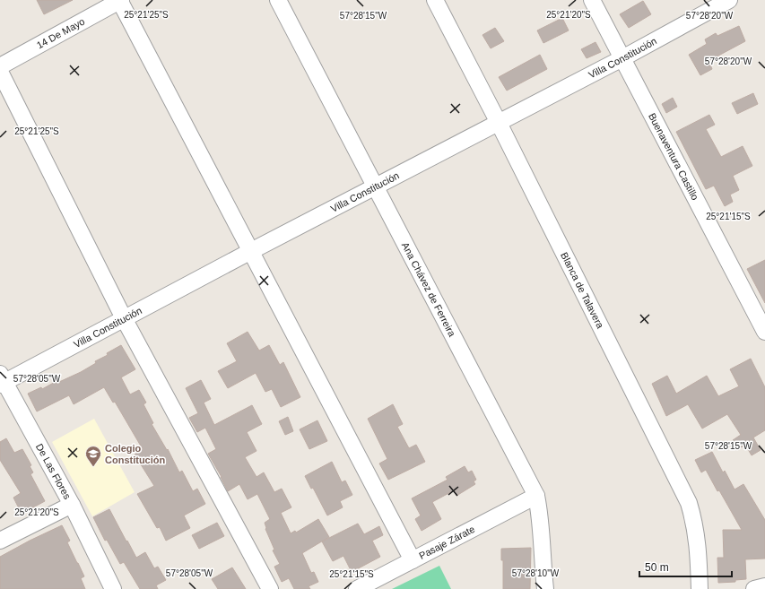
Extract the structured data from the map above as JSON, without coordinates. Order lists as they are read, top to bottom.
{
  "streets": {
    "street": [
      "14 De Mayo",
      "Villa Constitución",
      "Buenaventura Castillo",
      "Ana Chávez de Ferreira",
      "Blanca de Talavera",
      "De Las Flores",
      "Pasaje Zárate"
    ]
  },
  "crossings": [
    ["Villa Constitución", "Buenaventura Castillo"],
    ["Villa Constitución", "Ana Chávez de Ferreira"],
    ["Villa Constitución", "Blanca de Talavera"],
    ["Villa Constitución", "De Las Flores"],
    ["Ana Chávez de Ferreira", "Pasaje Zárate"]
  ],
  "places": {
    "school or university": ["Colegio Constitución"]
  },
  "scale_bar": "50 m",
  "coordinates": [
    "25°21'25\"S",
    "25°21'20\"S",
    "57°28'15\"W",
    "57°28'20\"W",
    "25°21'15\"S",
    "57°28'05\"W",
    "57°28'10\"W"
  ]
}
